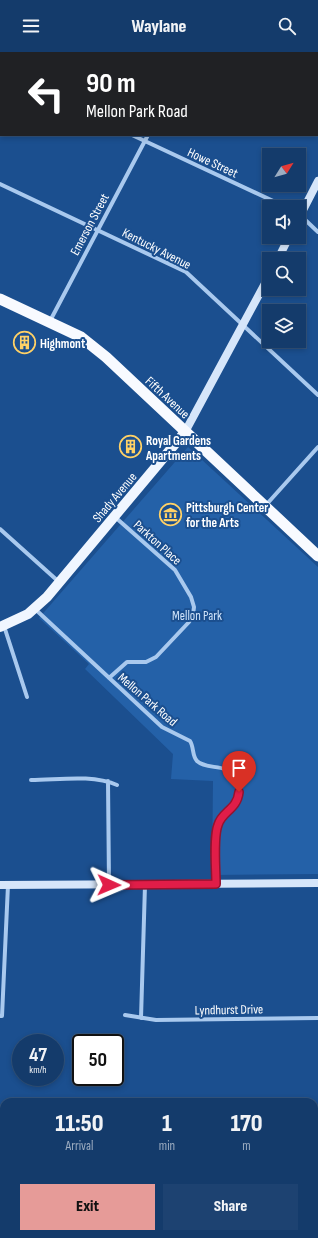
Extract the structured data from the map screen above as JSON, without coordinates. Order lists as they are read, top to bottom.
{
  "streets": {
    "highway": ["Fifth Avenue"],
    "main road": ["Shady Avenue"],
    "street": [
      "Howe Street",
      "Emerson Street",
      "Kentucky Avenue",
      "Parkton Place",
      "Mellon Park Road",
      "Lyndhurst Drive"
    ]
  },
  "crossings": [
    ["Howe Street", "Emerson Street"],
    ["Emerson Street", "Kentucky Avenue"],
    ["Emerson Street", "Fifth Avenue"],
    ["Kentucky Avenue", "Shady Avenue"],
    ["Fifth Avenue", "Shady Avenue"],
    ["Shady Avenue", "Parkton Place"],
    ["Shady Avenue", "Mellon Park Road"],
    ["Parkton Place", "Mellon Park Road"]
  ],
  "parks": ["Mellon Park"],
  "places": {
    "building": ["Highmont", "Royal Gardens Apartments"],
    "museum": ["Pittsburgh Center for the Arts"]
  },
  "north": "top right",
  "page": {
    "header": "Waylane",
    "turn": ["90 m", "Mellon Park Road"],
    "speed": "47 km/h",
    "limit": "50",
    "eta": [
      "11:50",
      "Arrival",
      "1",
      "min",
      "170",
      "m"
    ],
    "buttons": ["Exit", "Share"]
  }
}
